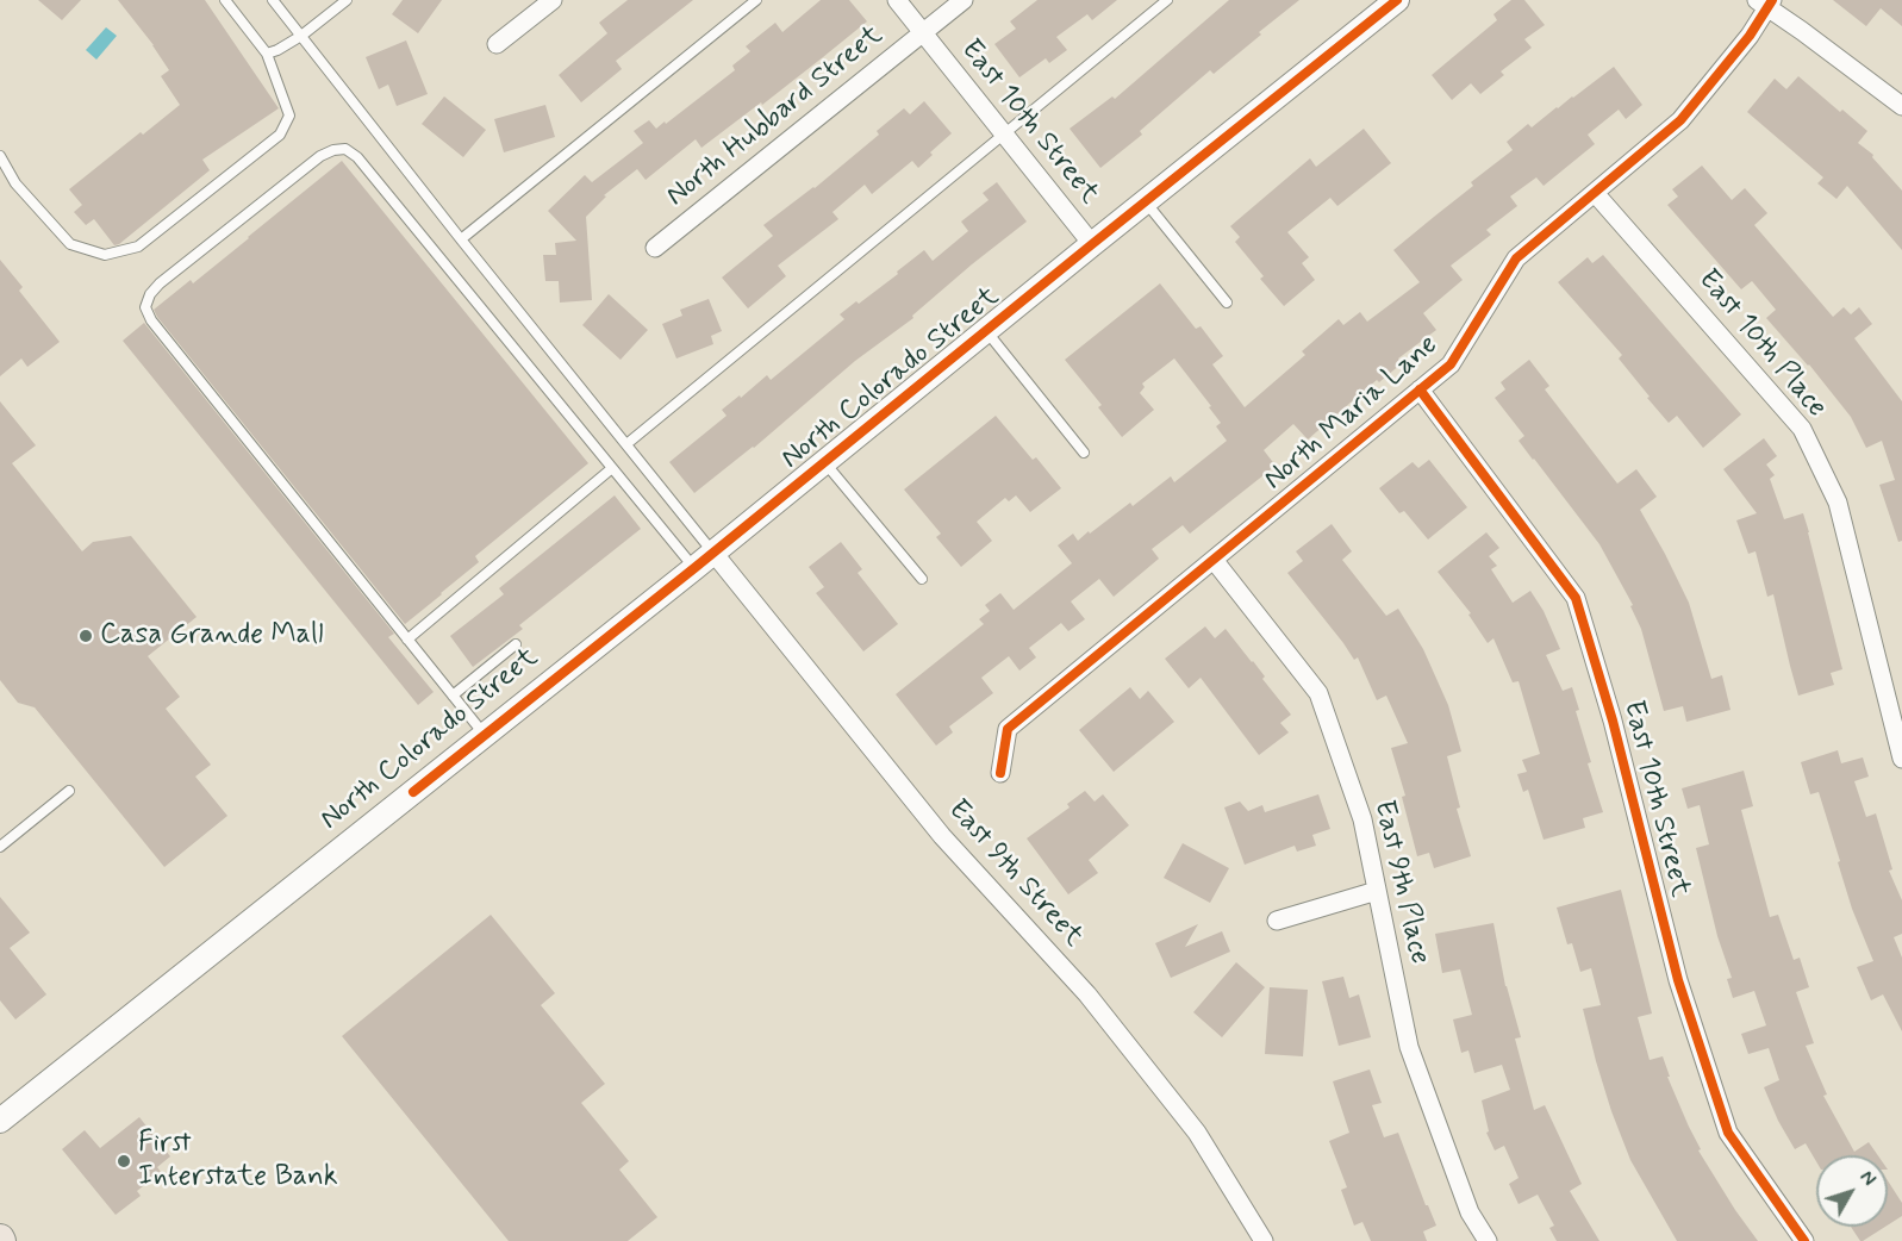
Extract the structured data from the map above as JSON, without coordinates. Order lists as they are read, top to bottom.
{
  "streets": {
    "street": [
      "North Hubbard Street",
      "East 10th Street",
      "East 10th Place",
      "North Colorado Street",
      "North Maria Lane",
      "East 9th Street",
      "East 9th Place"
    ]
  },
  "crossings": [
    ["North Hubbard Street", "East 10th Street"],
    ["East 10th Street", "North Colorado Street"],
    ["East 10th Street", "North Maria Lane"],
    ["East 10th Place", "North Maria Lane"],
    ["North Colorado Street", "East 9th Street"],
    ["North Maria Lane", "East 9th Place"]
  ],
  "places": ["Casa Grande Mall", "First Interstate Bank"],
  "north": "top right"
}
